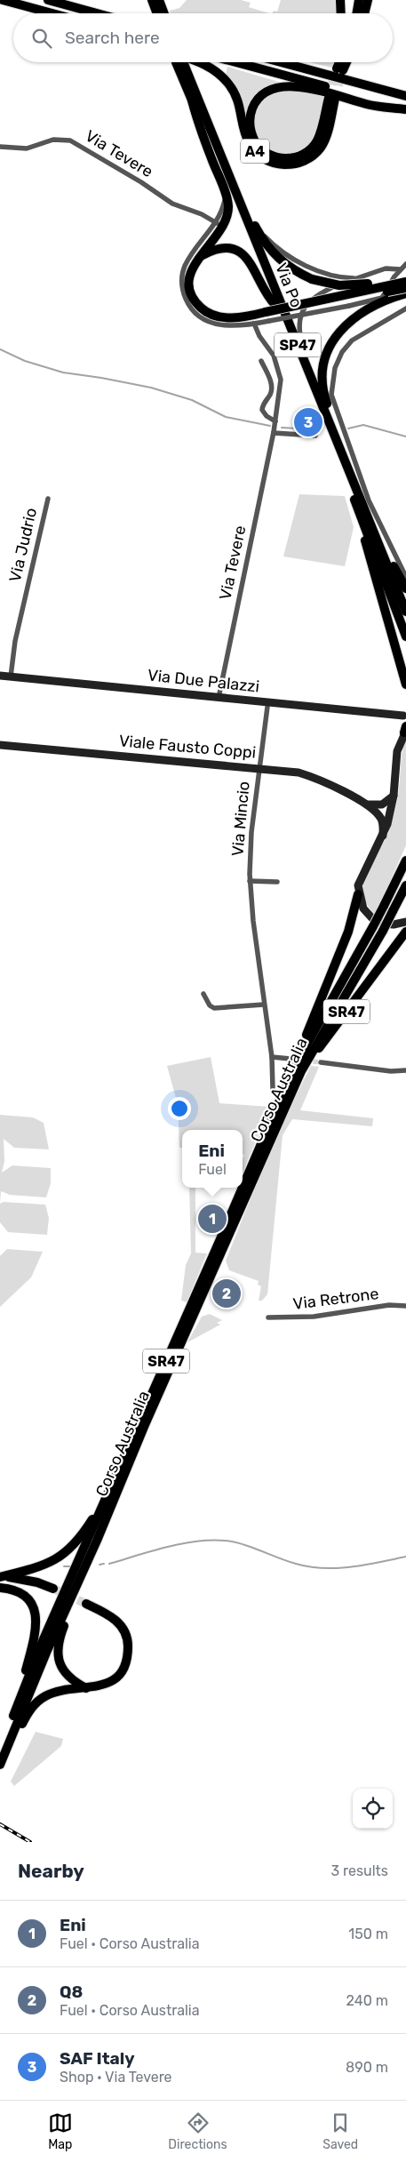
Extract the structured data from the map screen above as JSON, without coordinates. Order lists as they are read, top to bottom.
{
  "streets": {
    "highway": [
      "A4",
      "Via Po",
      "SP47",
      "SR47",
      "Corso Australia"
    ],
    "street": [
      "Via Tevere",
      "Via Judrio",
      "Via Due Palazzi",
      "Viale Fausto Coppi",
      "Via Mincio",
      "Via Retrone"
    ]
  },
  "crossings": [
    ["Via Tevere", "Via Due Palazzi"],
    ["Via Po", "SP47"],
    ["Via Judrio", "Via Due Palazzi"],
    ["Viale Fausto Coppi", "Via Mincio"],
    ["Viale Fausto Coppi", "SR47"],
    ["SR47", "Corso Australia"]
  ],
  "page": {
    "search": "Search here",
    "pins": ["3", "1", "2"],
    "popup": ["Eni", "Fuel"],
    "heading": ["Nearby", "3 results"],
    "list": [
      {
        "mark": "1",
        "name": "Eni",
        "note": "Fuel · Corso Australia",
        "value": "150 m"
      },
      {
        "mark": "2",
        "name": "Q8",
        "note": "Fuel · Corso Australia",
        "value": "240 m"
      },
      {
        "mark": "3",
        "name": "SAF Italy",
        "note": "Shop · Via Tevere",
        "value": "890 m"
      }
    ],
    "nav": ["Map", "Directions", "Saved"]
  }
}
